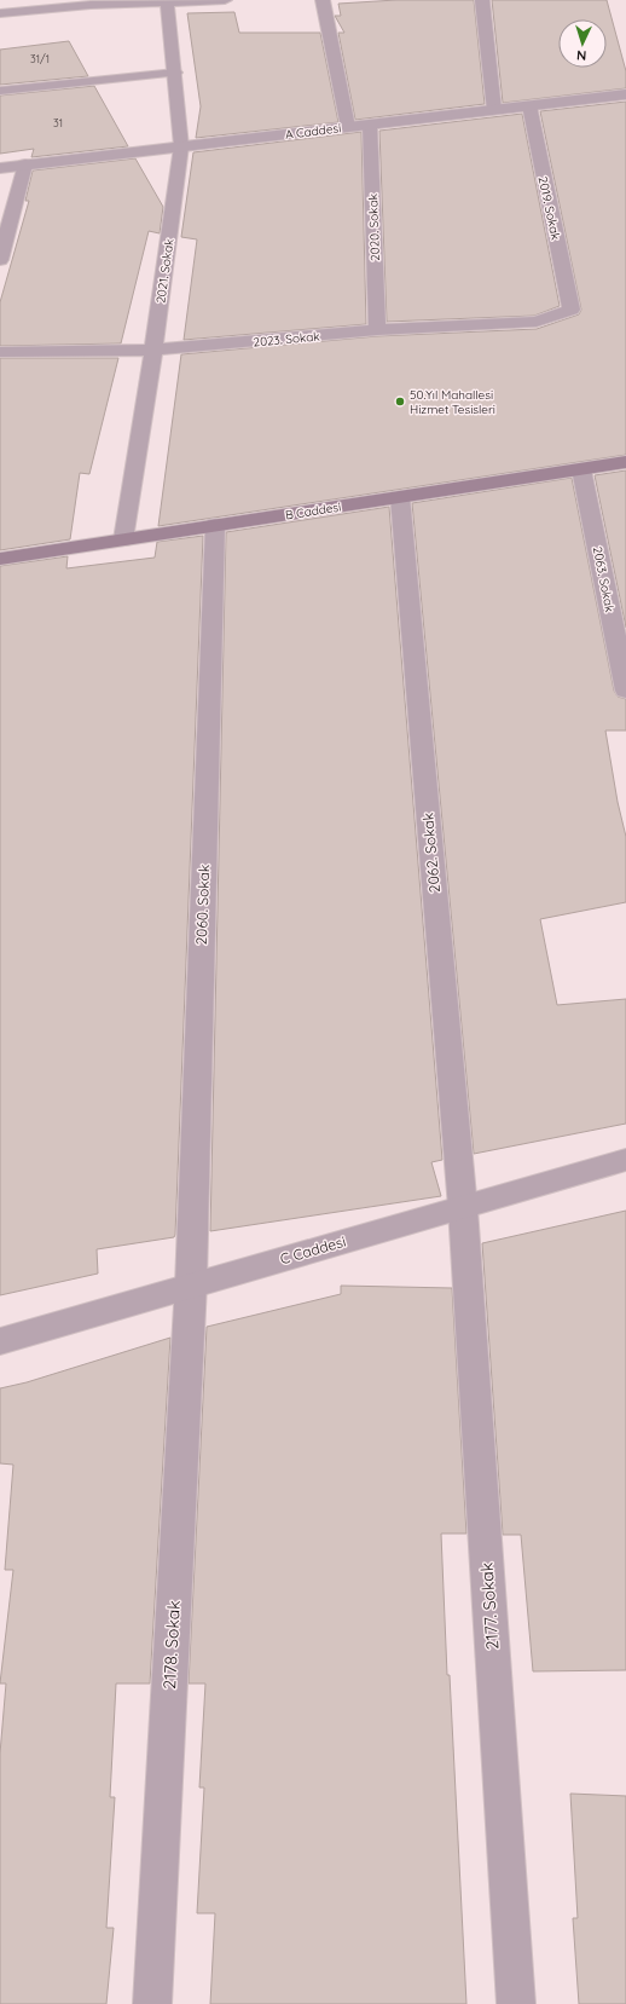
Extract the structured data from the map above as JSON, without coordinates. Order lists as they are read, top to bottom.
{
  "streets": {
    "main road": ["B Caddesi"],
    "street": [
      "A Caddesi",
      "2019. Sokak",
      "2020. Sokak",
      "2021. Sokak",
      "2023. Sokak",
      "2063. Sokak",
      "2062. Sokak",
      "2060. Sokak",
      "C Caddesi",
      "2177. Sokak",
      "2178. Sokak"
    ]
  },
  "crossings": [
    ["A Caddesi", "2019. Sokak"],
    ["A Caddesi", "2020. Sokak"],
    ["A Caddesi", "2021. Sokak"],
    ["2019. Sokak", "2023. Sokak"],
    ["2020. Sokak", "2023. Sokak"],
    ["2021. Sokak", "2023. Sokak"],
    ["2021. Sokak", "B Caddesi"],
    ["B Caddesi", "2063. Sokak"],
    ["B Caddesi", "2062. Sokak"],
    ["B Caddesi", "2060. Sokak"],
    ["2062. Sokak", "C Caddesi"],
    ["2062. Sokak", "2177. Sokak"],
    ["2060. Sokak", "C Caddesi"],
    ["2060. Sokak", "2178. Sokak"],
    ["C Caddesi", "2177. Sokak"],
    ["C Caddesi", "2178. Sokak"]
  ],
  "places": ["50.Yıl Mahallesi Hizmet Tesisleri"],
  "house_numbers": ["31/1", "31"],
  "north": "bottom"
}
